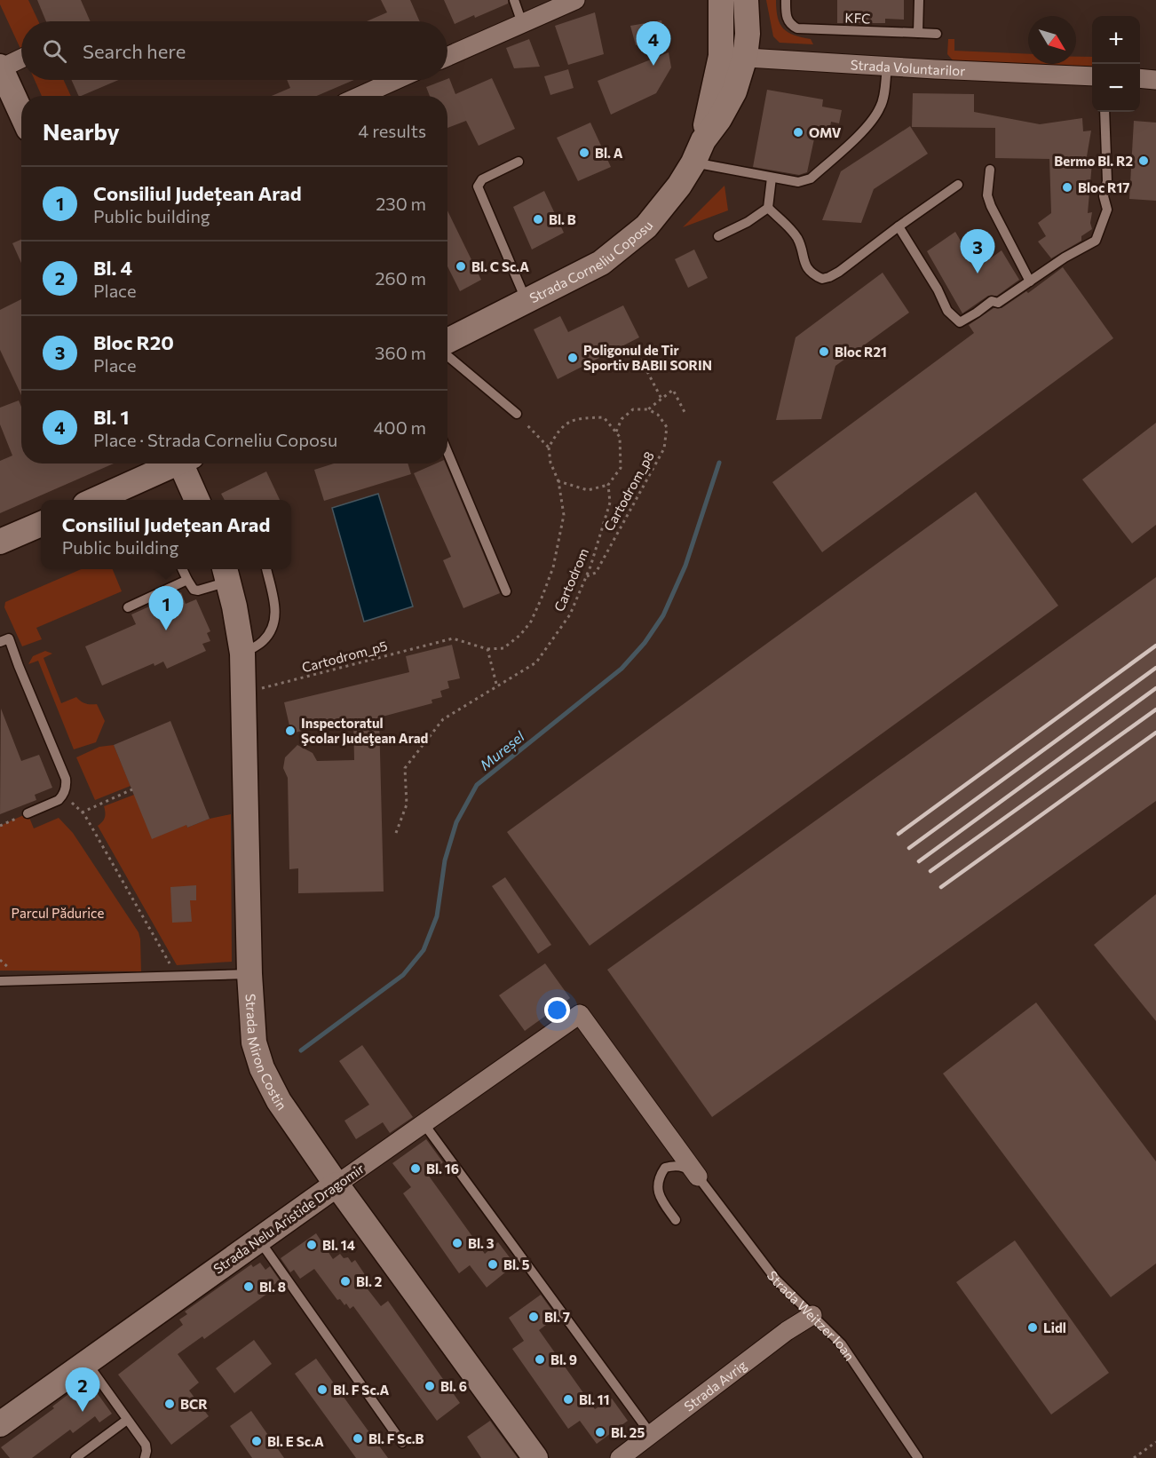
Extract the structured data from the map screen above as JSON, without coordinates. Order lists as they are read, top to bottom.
{
  "streets": {
    "main road": ["Strada Corneliu Coposu", "Strada Miron Costin", "Strada Nelu Aristide Dragomir"],
    "street": ["Strada Voluntarilor", "Strada Weitzer Ioan", "Strada Avrig"],
    "lane": ["KFC"],
    "path": ["Cartodrom_p8", "Cartodrom", "Cartodrom_p5"]
  },
  "crossings": [
    ["Strada Voluntarilor", "Strada Corneliu Coposu"],
    ["Cartodrom_p8", "Cartodrom"],
    ["Cartodrom_p5", "Strada Miron Costin"],
    ["Strada Miron Costin", "Strada Nelu Aristide Dragomir"],
    ["Strada Nelu Aristide Dragomir", "Strada Weitzer Ioan"],
    ["Strada Weitzer Ioan", "Strada Avrig"]
  ],
  "water": ["Mureșel"],
  "parks": ["Parcul Pădurice"],
  "places": [
    "OMV",
    "Bl. A",
    "Bermo Bl. R2",
    "Bloc R17",
    "Bl. B",
    "Bl. C Sc.A",
    "Bloc R21",
    "Poligonul de Tir Sportiv BABII SORIN",
    "Inspectoratul Şcolar Judeţean Arad",
    "Bl. 16",
    "Bl. 3",
    "Bl. 14",
    "Bl. 5",
    "Bl. 2",
    "Bl. 8",
    "Bl. 7",
    "Lidl",
    "Bl. 9",
    "Bl. 6",
    "Bl. F Sc.A",
    "Bl. 11",
    "BCR",
    "Bl. 25",
    "Bl. F Sc.B",
    "Bl. E Sc.A"
  ],
  "north": "bottom right",
  "page": {
    "map_buttons": ["+", "−"],
    "pins": [
      "4",
      "3",
      "1",
      "2"
    ],
    "search": "Search here",
    "heading": ["Nearby", "4 results"],
    "list": [
      {
        "mark": "1",
        "name": "Consiliul Județean Arad",
        "note": "Public building",
        "value": "230 m"
      },
      {
        "mark": "2",
        "name": "Bl. 4",
        "note": "Place",
        "value": "260 m"
      },
      {
        "mark": "3",
        "name": "Bloc R20",
        "note": "Place",
        "value": "360 m"
      },
      {
        "mark": "4",
        "name": "Bl. 1",
        "note": "Place · Strada Corneliu Coposu",
        "value": "400 m"
      }
    ],
    "popup": ["Consiliul Județean Arad", "Public building"]
  }
}
